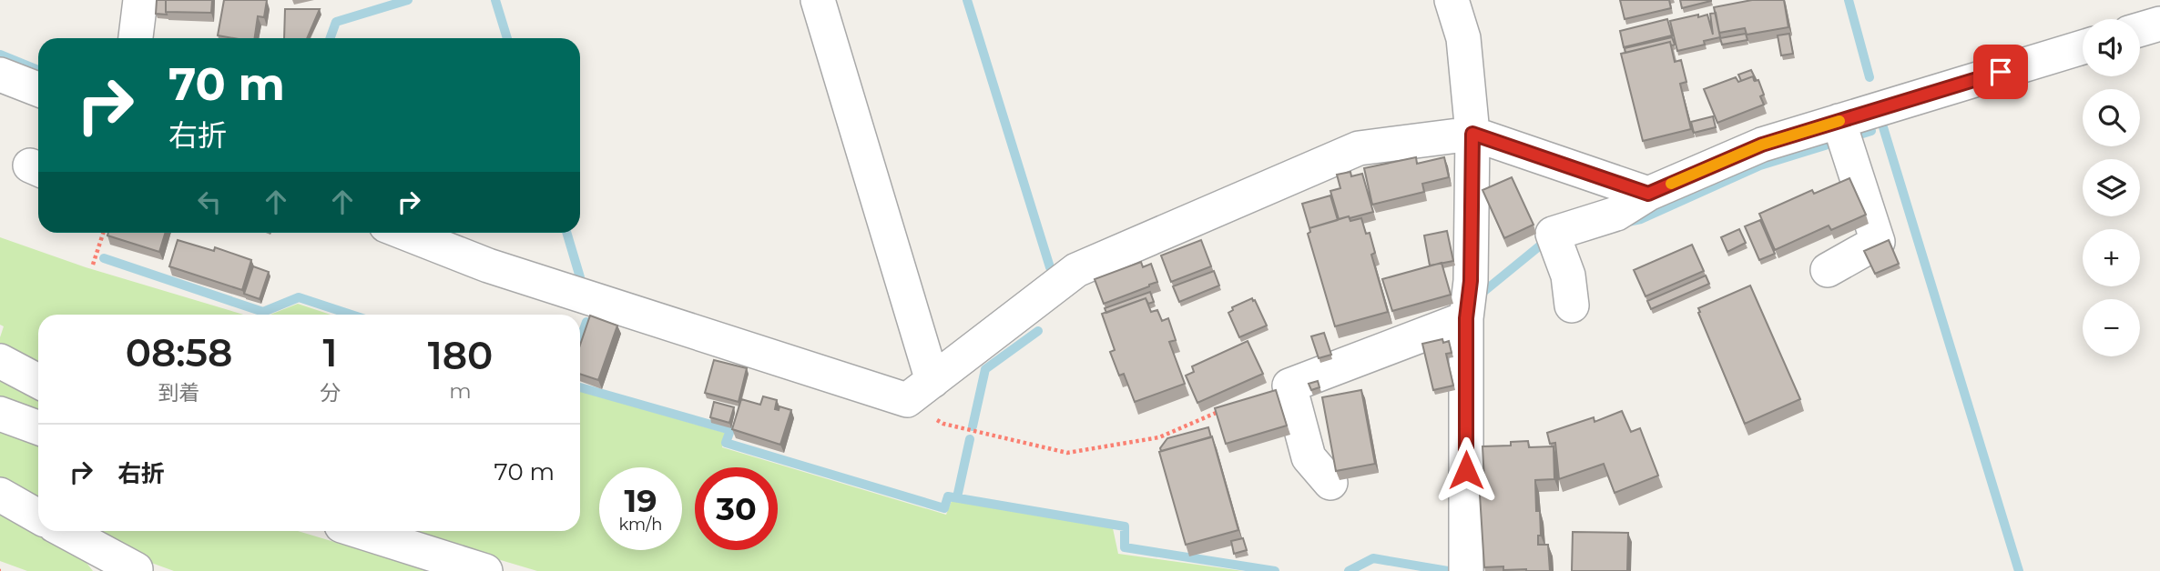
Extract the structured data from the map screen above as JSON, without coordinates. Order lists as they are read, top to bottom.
{
  "page": {
    "map_buttons": ["+", "−"],
    "turn": ["70 m", "右折"],
    "eta": [
      "08:58",
      "到着",
      "1",
      "分",
      "180",
      "m"
    ],
    "list": [
      {
        "name": "右折",
        "value": "70 m"
      }
    ],
    "speed": "19 km/h",
    "limit": "30"
  }
}
